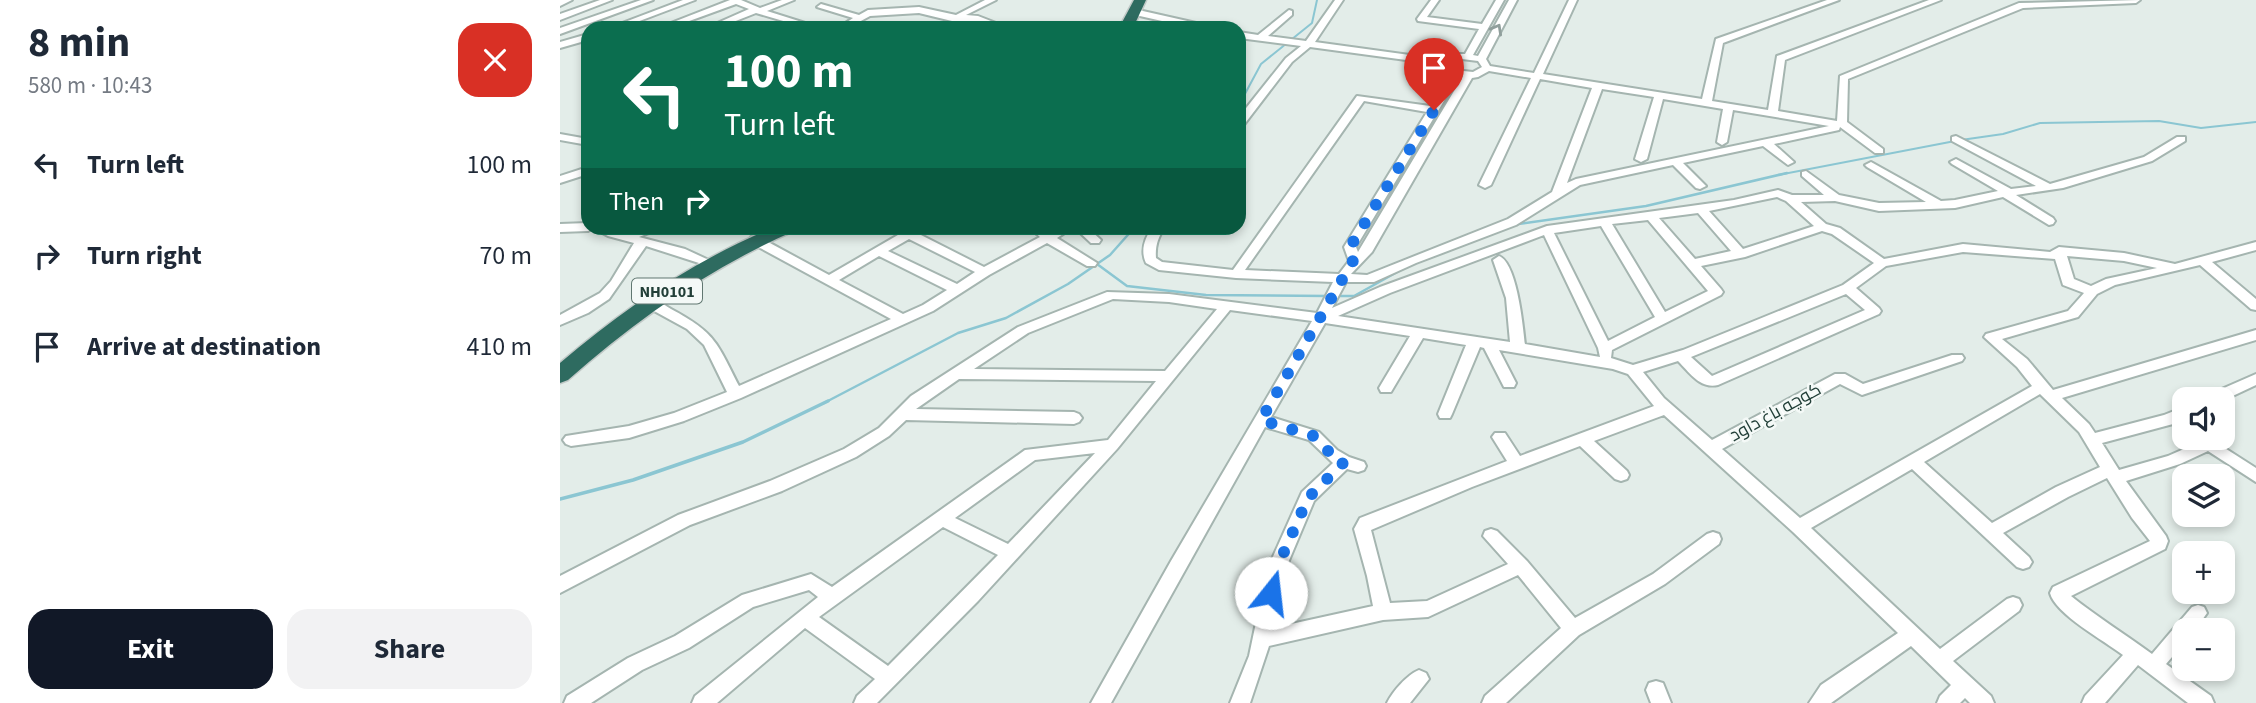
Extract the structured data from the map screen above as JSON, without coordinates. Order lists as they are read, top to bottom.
{
  "streets": {
    "highway": ["NH0101"],
    "street": ["کوچه باغ داود"]
  },
  "page": {
    "heading": ["8 min", "580 m · 10:43"],
    "turn": ["100 m", "Turn left"],
    "list": [
      {
        "name": "Turn left",
        "value": "100 m"
      },
      {
        "name": "Turn right",
        "value": "70 m"
      },
      {
        "name": "Arrive at destination",
        "value": "410 m"
      }
    ],
    "then": "Then",
    "map_buttons": ["+", "−"],
    "buttons": ["Exit", "Share"]
  }
}
